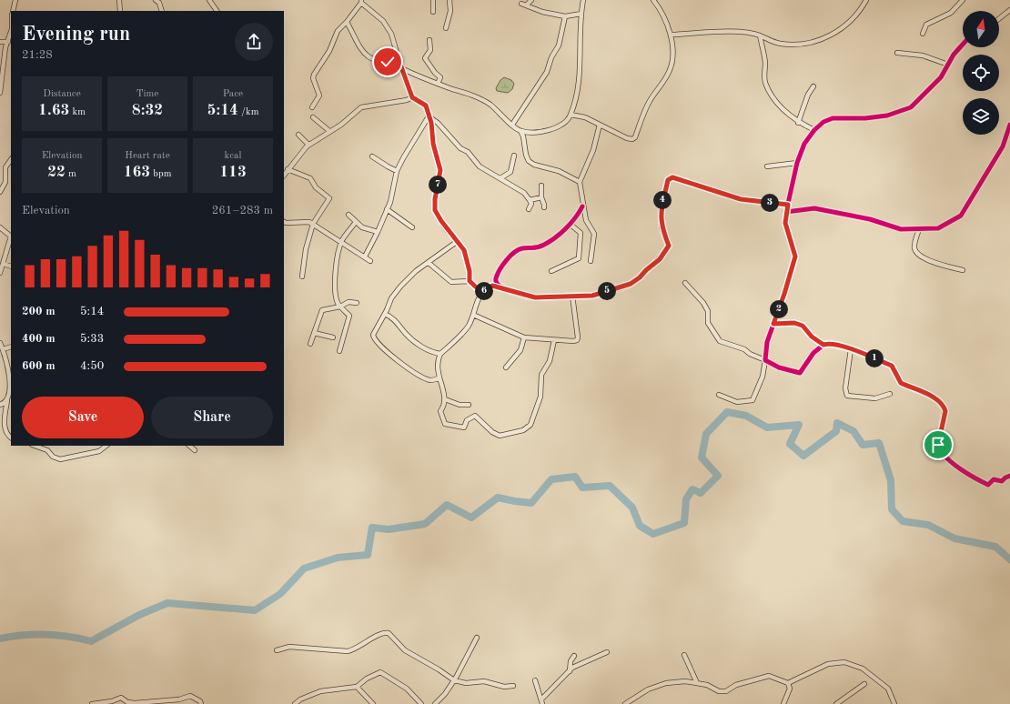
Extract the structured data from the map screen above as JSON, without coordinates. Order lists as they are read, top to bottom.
{
  "north": "top",
  "page": {
    "heading": ["Evening run", "21:28"],
    "stats": [
      ["Distance", "1.63 km"],
      ["Time", "8:32"],
      ["Pace", "5:14 /km"],
      ["Elevation", "22 m"],
      ["Heart rate", "163 bpm"],
      ["kcal", "113"]
    ],
    "pins": [
      "7",
      "4",
      "3",
      "5",
      "6",
      "2",
      "1"
    ],
    "chart": ["Elevation", "261–283 m"],
    "list": [
      {
        "name": "200 m",
        "note": "5:14"
      },
      {
        "name": "400 m",
        "note": "5:33"
      },
      {
        "name": "600 m",
        "note": "4:50"
      }
    ],
    "buttons": ["Save", "Share"]
  }
}
